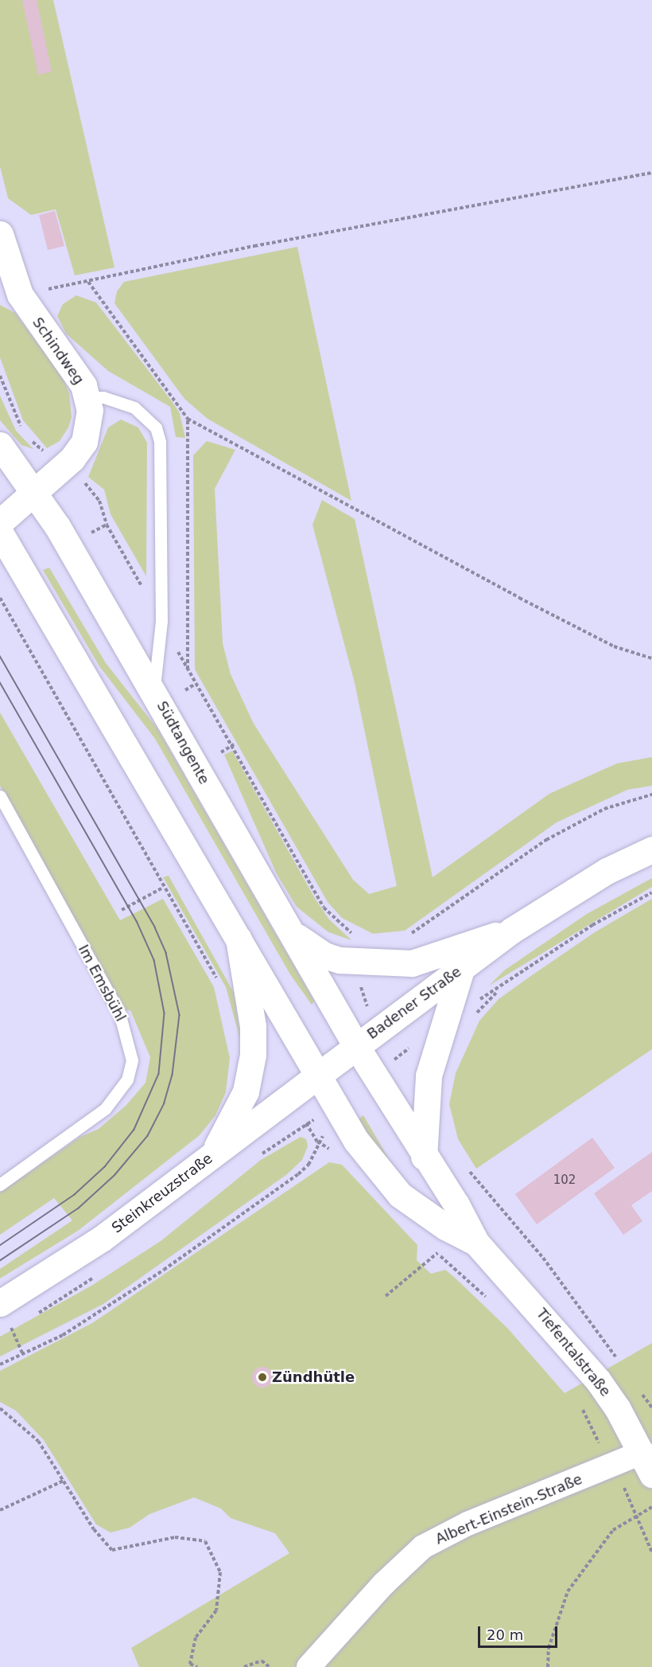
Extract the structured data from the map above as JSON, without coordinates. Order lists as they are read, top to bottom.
{
  "streets": {
    "main road": [
      "Schindweg",
      "Südtangente",
      "Badener Straße",
      "Steinkreuzstraße",
      "Tiefentalstraße"
    ],
    "street": ["Albert-Einstein-Straße"],
    "lane": ["Im Emsbühl"]
  },
  "crossings": [
    ["Schindweg", "Südtangente"],
    ["Südtangente", "Badener Straße"],
    ["Südtangente", "Tiefentalstraße"],
    ["Badener Straße", "Steinkreuzstraße"],
    ["Badener Straße", "Tiefentalstraße"],
    ["Steinkreuzstraße", "Tiefentalstraße"],
    ["Tiefentalstraße", "Albert-Einstein-Straße"]
  ],
  "places": ["Zündhütle"],
  "house_numbers": ["102"],
  "scale_bar": "20 m"
}
